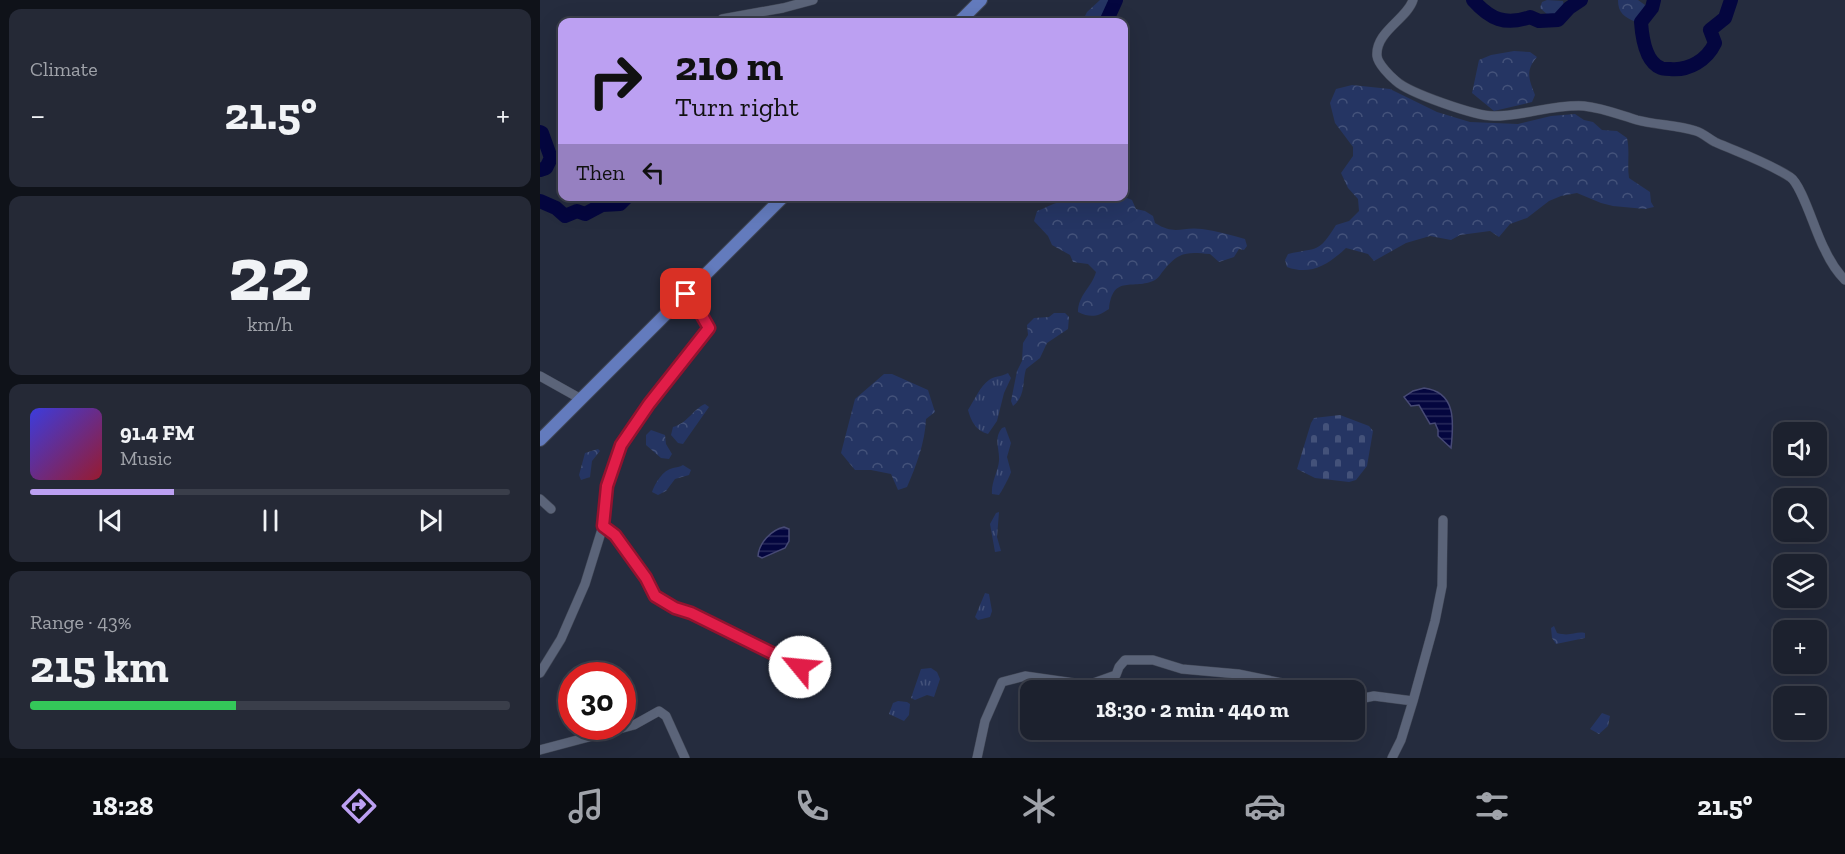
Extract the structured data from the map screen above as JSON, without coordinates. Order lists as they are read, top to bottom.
{
  "page": {
    "tile": [
      "Climate",
      ["22", "km/h"],
      ["Range · 43%", "215 km"]
    ],
    "turn": ["210 m", "Turn right"],
    "heat": ["−", "21.5°", "+"],
    "then": "Then",
    "song": ["91.4 FM", "Music"],
    "map_buttons": ["+", "−"],
    "limit": "30",
    "trip": "18:30 · 2 min · 440 m",
    "tabs": ["18:28", "21.5°"]
  }
}
